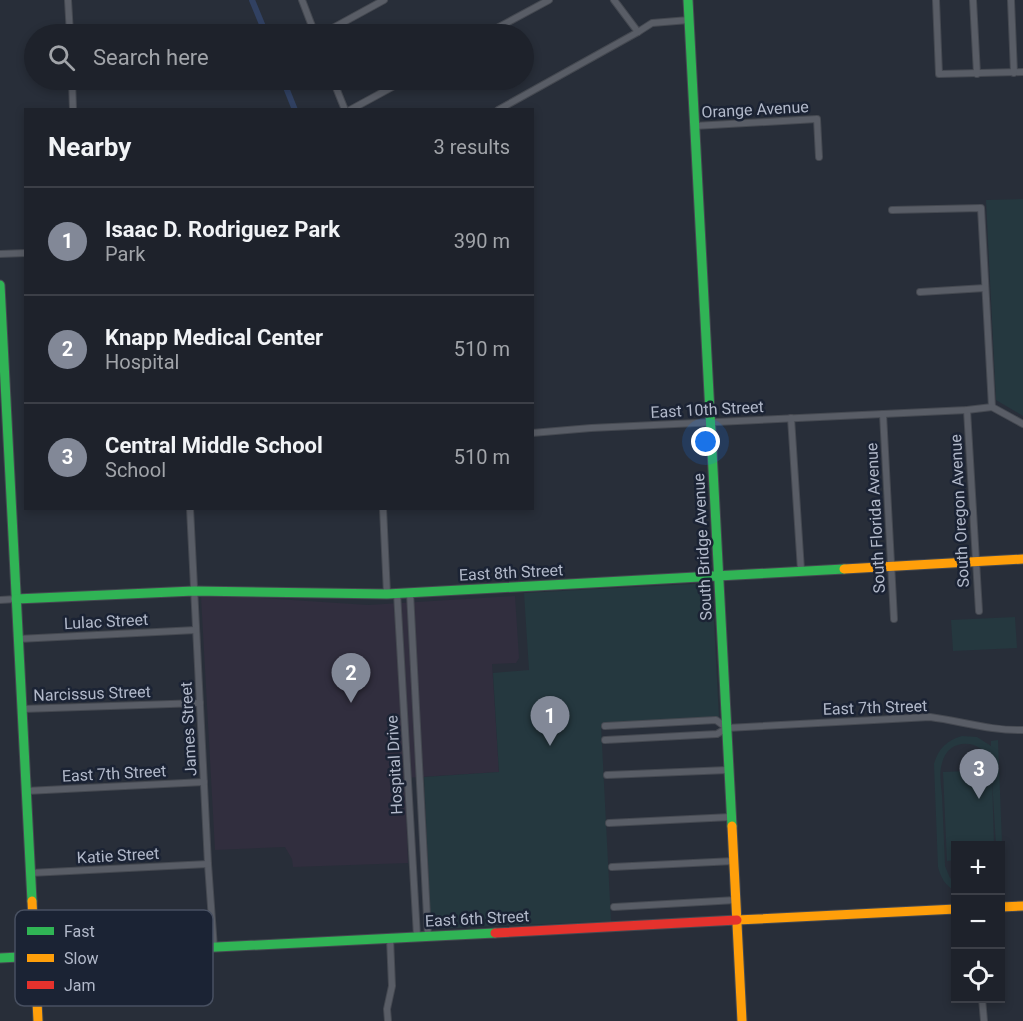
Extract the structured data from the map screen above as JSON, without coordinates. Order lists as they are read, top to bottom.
{
  "streets": {
    "street": [
      "Orange Avenue",
      "East 10th Street",
      "South Oregon Avenue",
      "South Florida Avenue",
      "South Bridge Avenue",
      "East 8th Street",
      "Lulac Street",
      "Narcissus Street",
      "East 7th Street",
      "James Street",
      "Hospital Drive",
      "Katie Street",
      "East 6th Street"
    ]
  },
  "crossings": [
    ["Orange Avenue", "South Bridge Avenue"],
    ["East 10th Street", "South Oregon Avenue"],
    ["East 10th Street", "South Florida Avenue"],
    ["East 10th Street", "South Bridge Avenue"],
    ["South Oregon Avenue", "East 8th Street"],
    ["South Florida Avenue", "East 8th Street"],
    ["South Bridge Avenue", "East 8th Street"],
    ["South Bridge Avenue", "East 7th Street"],
    ["South Bridge Avenue", "East 6th Street"],
    ["East 8th Street", "James Street"],
    ["East 8th Street", "Hospital Drive"],
    ["Lulac Street", "James Street"],
    ["Narcissus Street", "James Street"],
    ["East 7th Street", "James Street"],
    ["James Street", "Katie Street"],
    ["James Street", "East 6th Street"],
    ["Hospital Drive", "East 6th Street"]
  ],
  "legend": ["Fast", "Slow", "Jam"],
  "page": {
    "search": "Search here",
    "heading": ["Nearby", "3 results"],
    "list": [
      {
        "mark": "1",
        "name": "Isaac D. Rodriguez Park",
        "note": "Park",
        "value": "390 m"
      },
      {
        "mark": "2",
        "name": "Knapp Medical Center",
        "note": "Hospital",
        "value": "510 m"
      },
      {
        "mark": "3",
        "name": "Central Middle School",
        "note": "School",
        "value": "510 m"
      }
    ],
    "pins": ["2", "1", "3"],
    "map_buttons": ["+", "−"]
  }
}
